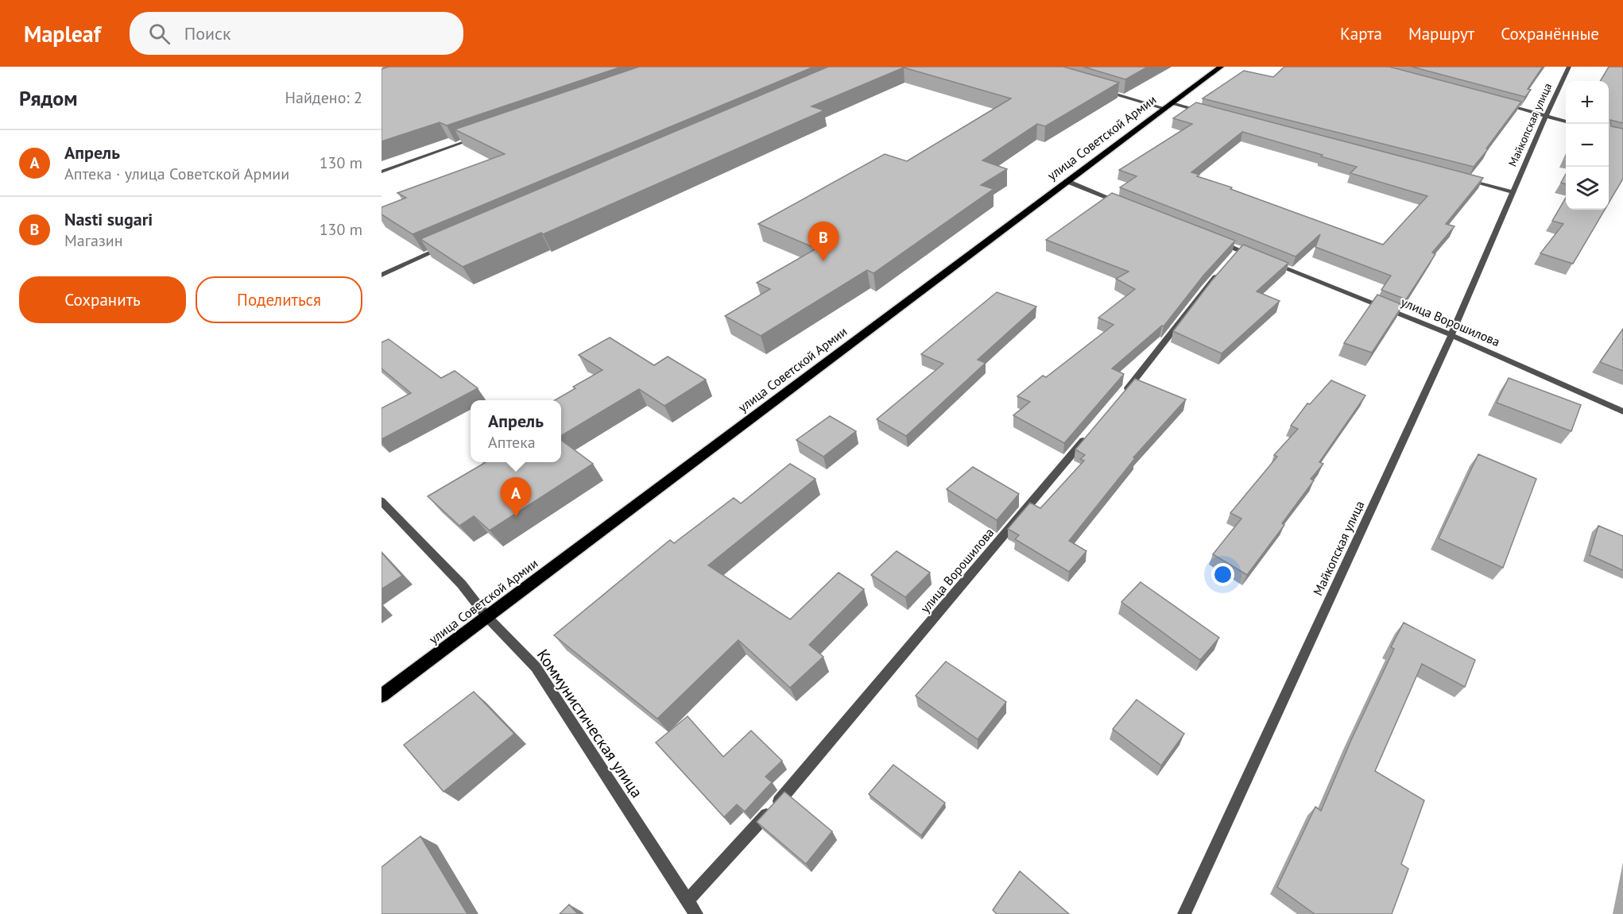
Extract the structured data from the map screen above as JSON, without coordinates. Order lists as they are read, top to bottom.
{
  "streets": {
    "main road": ["улица Советской Армии"],
    "street": ["Майкопская улица", "улица Ворошилова", "Коммунистическая улица"]
  },
  "crossings": [
    ["Майкопская улица", "улица Ворошилова"],
    ["улица Советской Армии", "Коммунистическая улица"],
    ["улица Ворошилова", "Коммунистическая улица"]
  ],
  "page": {
    "header": "Mapleaf",
    "search": "Поиск",
    "nav": ["Карта", "Маршрут", "Сохранённые"],
    "heading": ["Рядом", "Найдено: 2"],
    "map_buttons": ["+", "−"],
    "list": [
      {
        "mark": "A",
        "name": "Апрель",
        "note": "Аптека · улица Советской Армии",
        "value": "130 m"
      },
      {
        "mark": "B",
        "name": "Nasti sugari",
        "note": "Магазин",
        "value": "130 m"
      }
    ],
    "pins": ["B", "A"],
    "buttons": ["Сохранить", "Поделиться"],
    "popup": ["Апрель", "Аптека"]
  }
}
